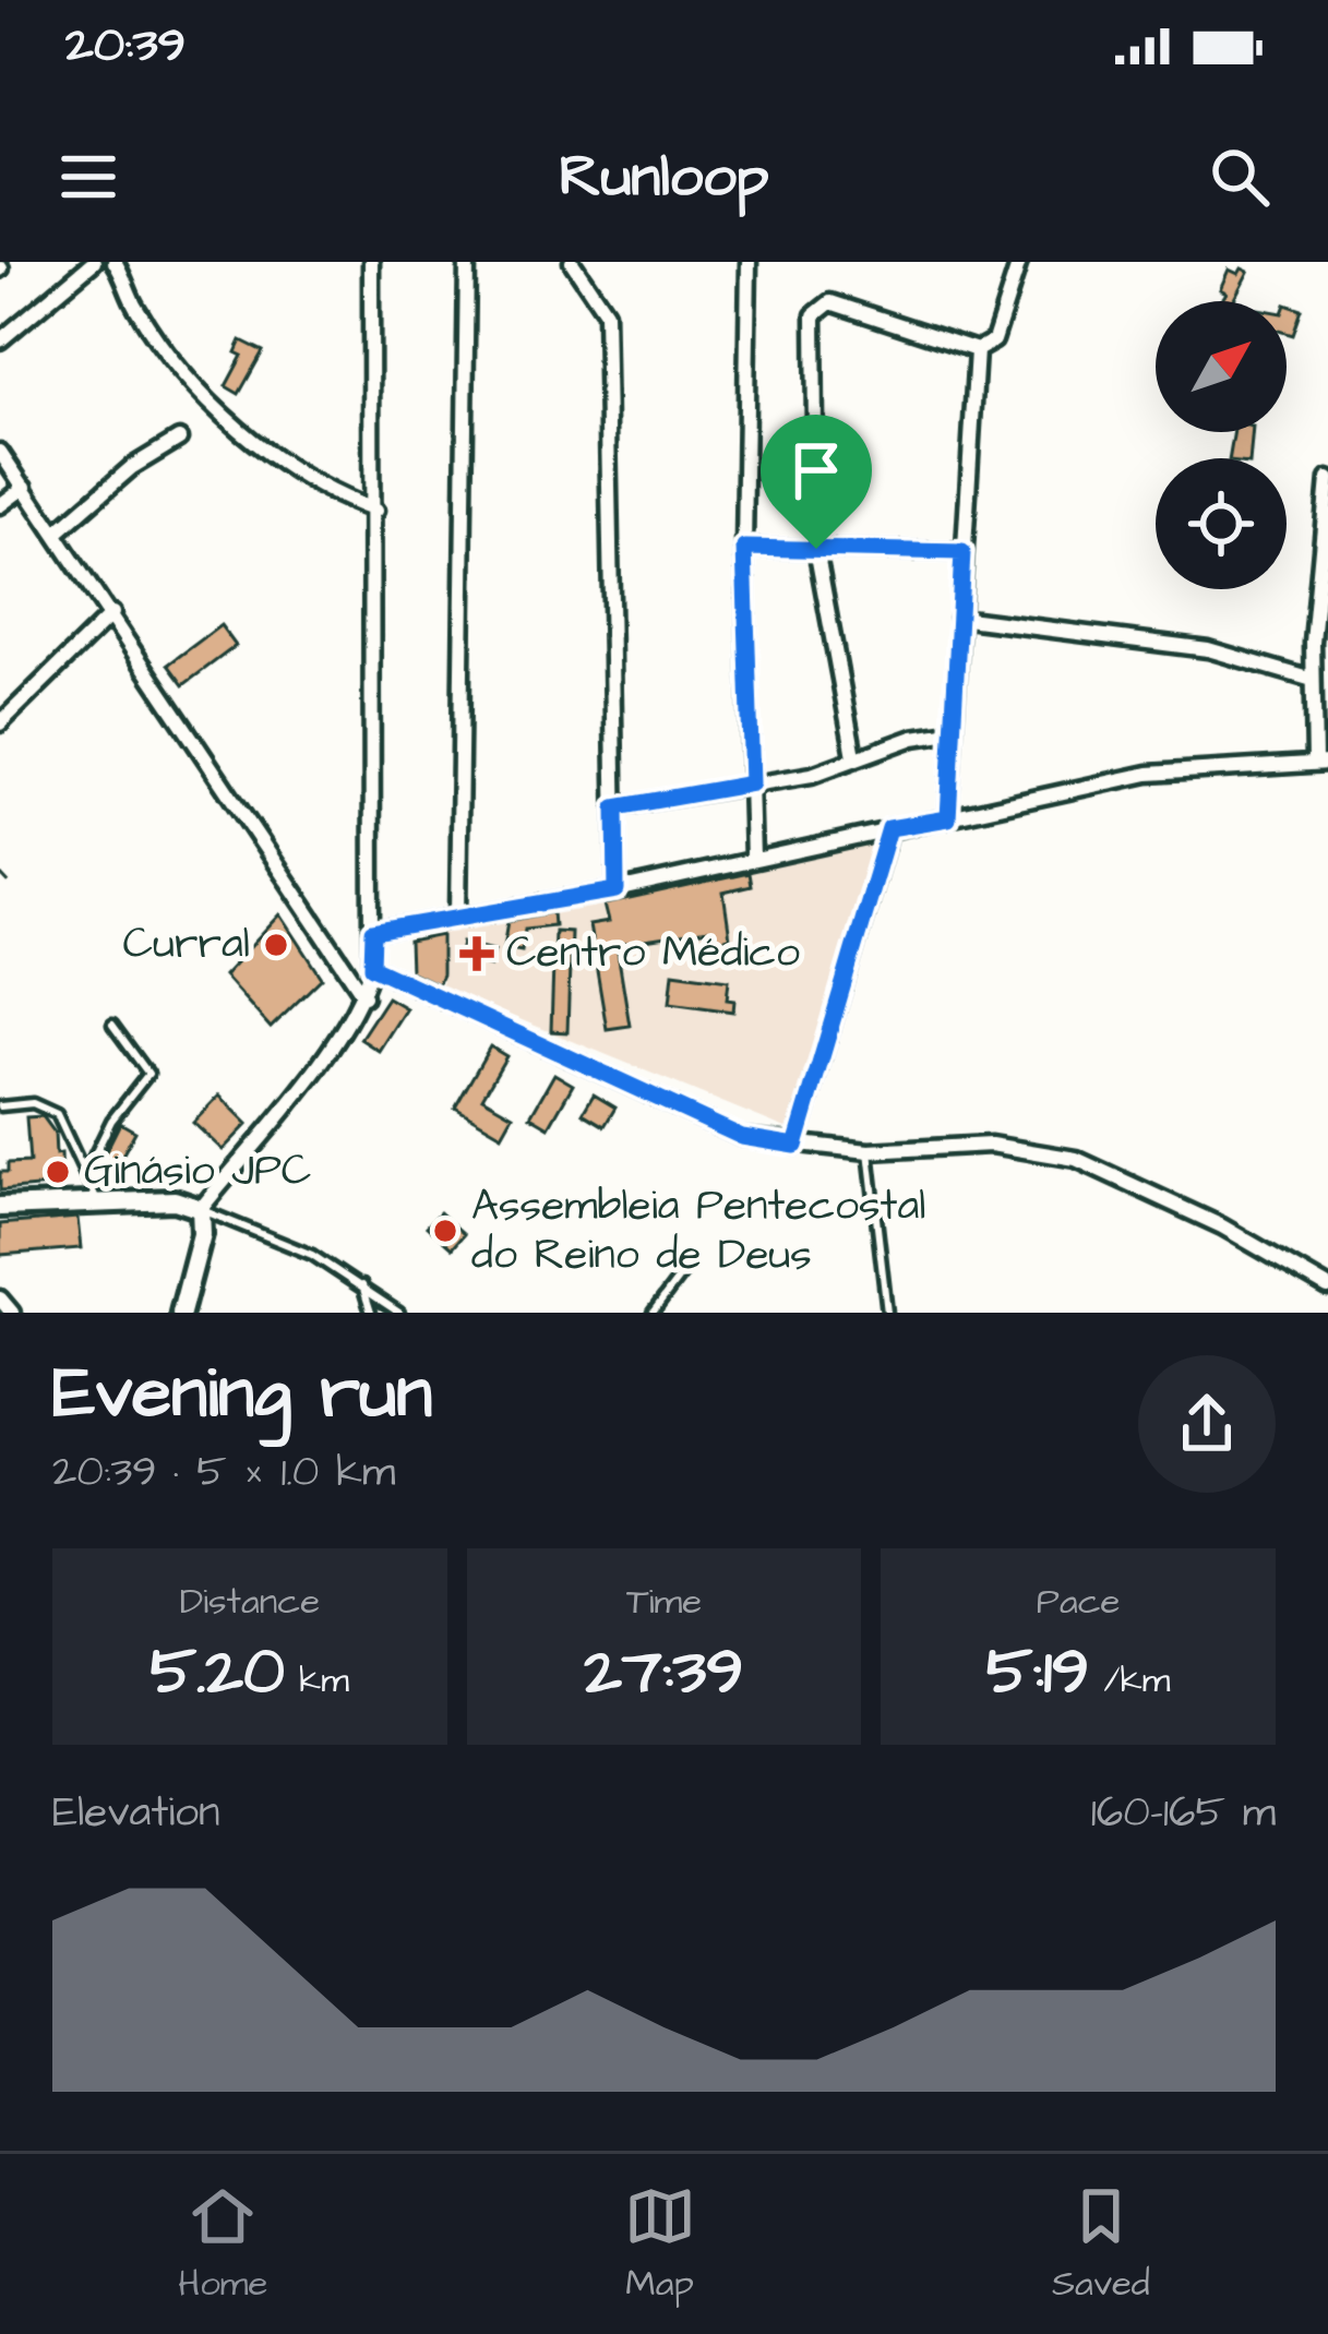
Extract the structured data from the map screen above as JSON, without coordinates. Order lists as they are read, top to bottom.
{
  "places": {
    "other": ["Curral", "Ginásio JPC", "Assembleia Pentecostal do Reino de Deus"],
    "health": ["Centro Médico"]
  },
  "north": "top right",
  "page": {
    "status": "20:39",
    "header": "Runloop",
    "heading": ["Evening run", "20:39 · 5 × 1.0 km"],
    "stats": [
      ["Distance", "5.20 km"],
      ["Time", "27:39"],
      ["Pace", "5:19 /km"]
    ],
    "chart": ["Elevation", "160–165 m"],
    "tabs": ["Home", "Map", "Saved"]
  }
}
